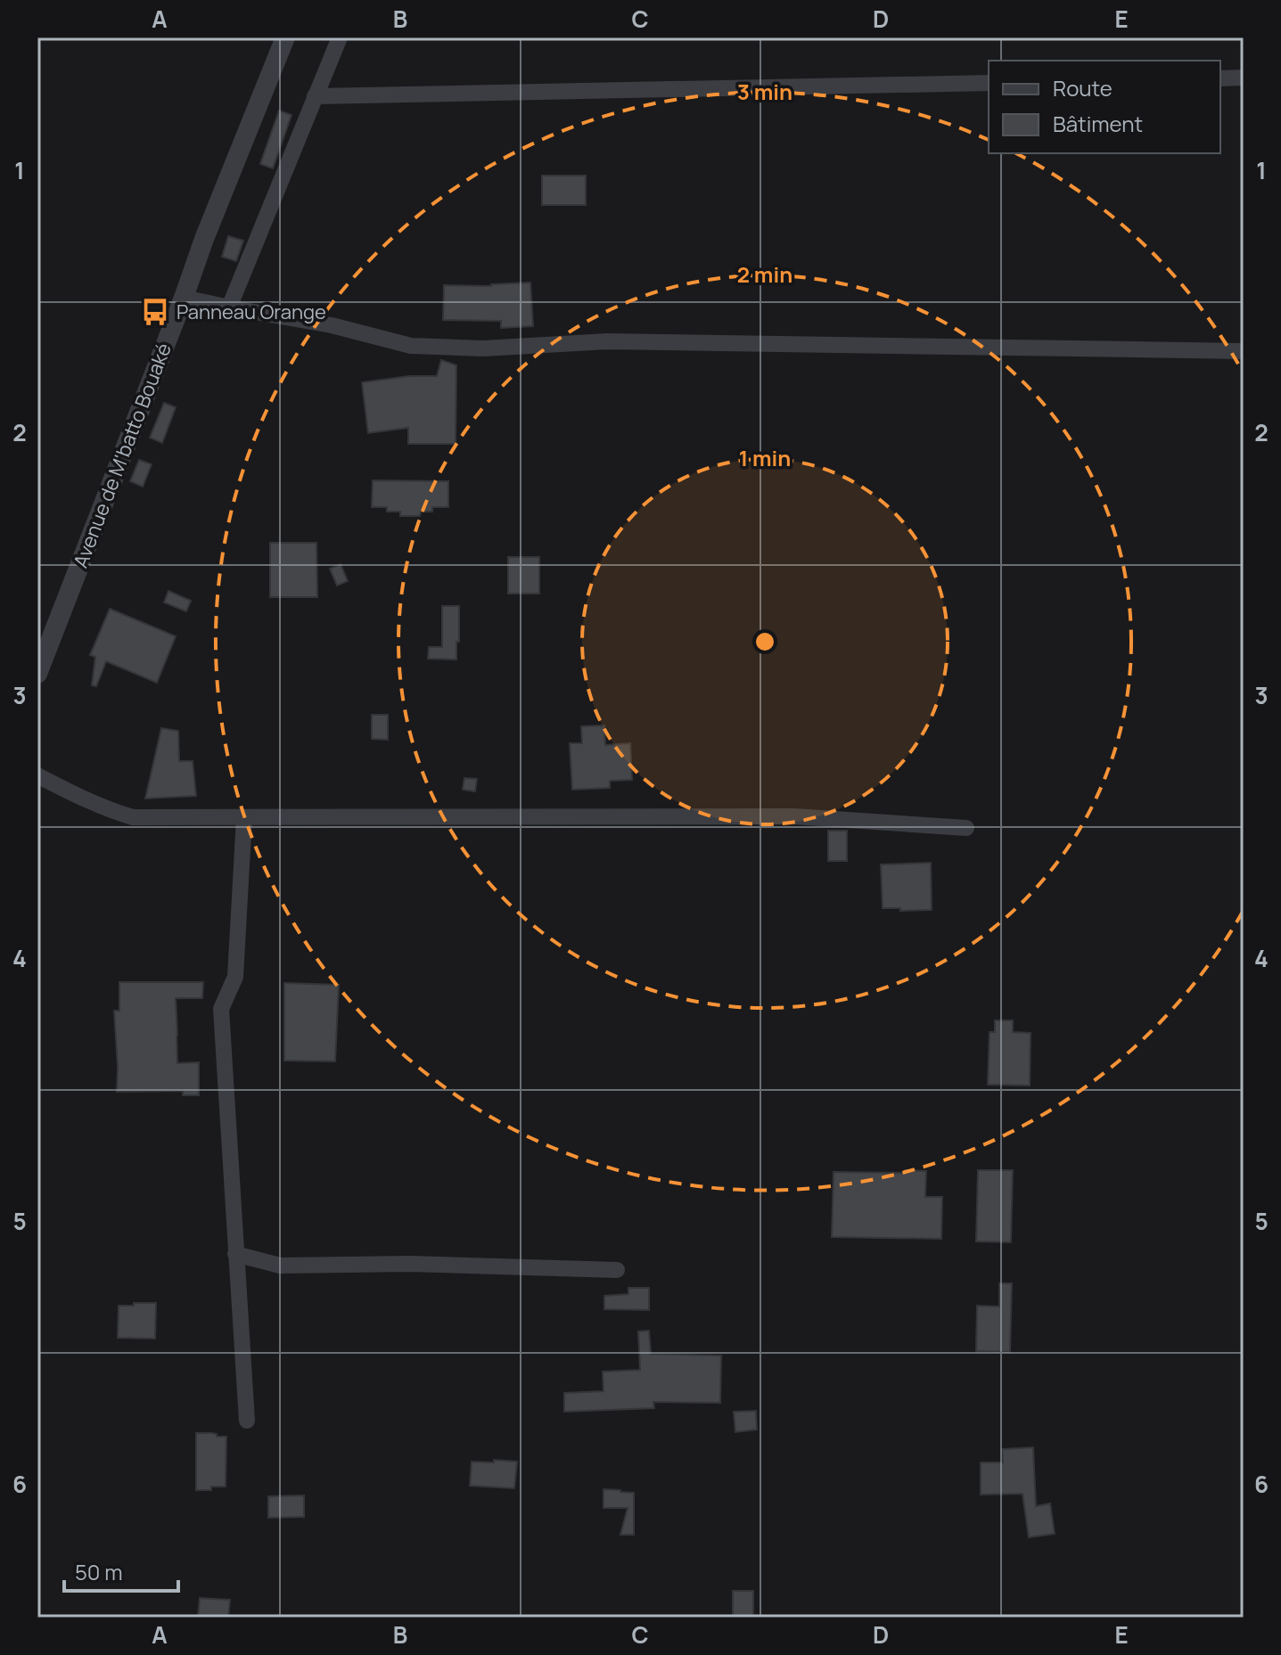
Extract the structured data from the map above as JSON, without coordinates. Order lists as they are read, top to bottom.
{
  "streets": {
    "street": ["Avenue de M'batto Bouaké"]
  },
  "places": {
    "bus stop": ["Panneau Orange"]
  },
  "legend": ["Route", "Bâtiment"],
  "scale_bar": "50 m",
  "grid": {
    "columns": [
      "A",
      "B",
      "C",
      "D",
      "E"
    ],
    "rows": [
      "1",
      "2",
      "3",
      "4",
      "5",
      "6"
    ]
  },
  "rings": ["3 min", "2 min", "1 min"]
}
